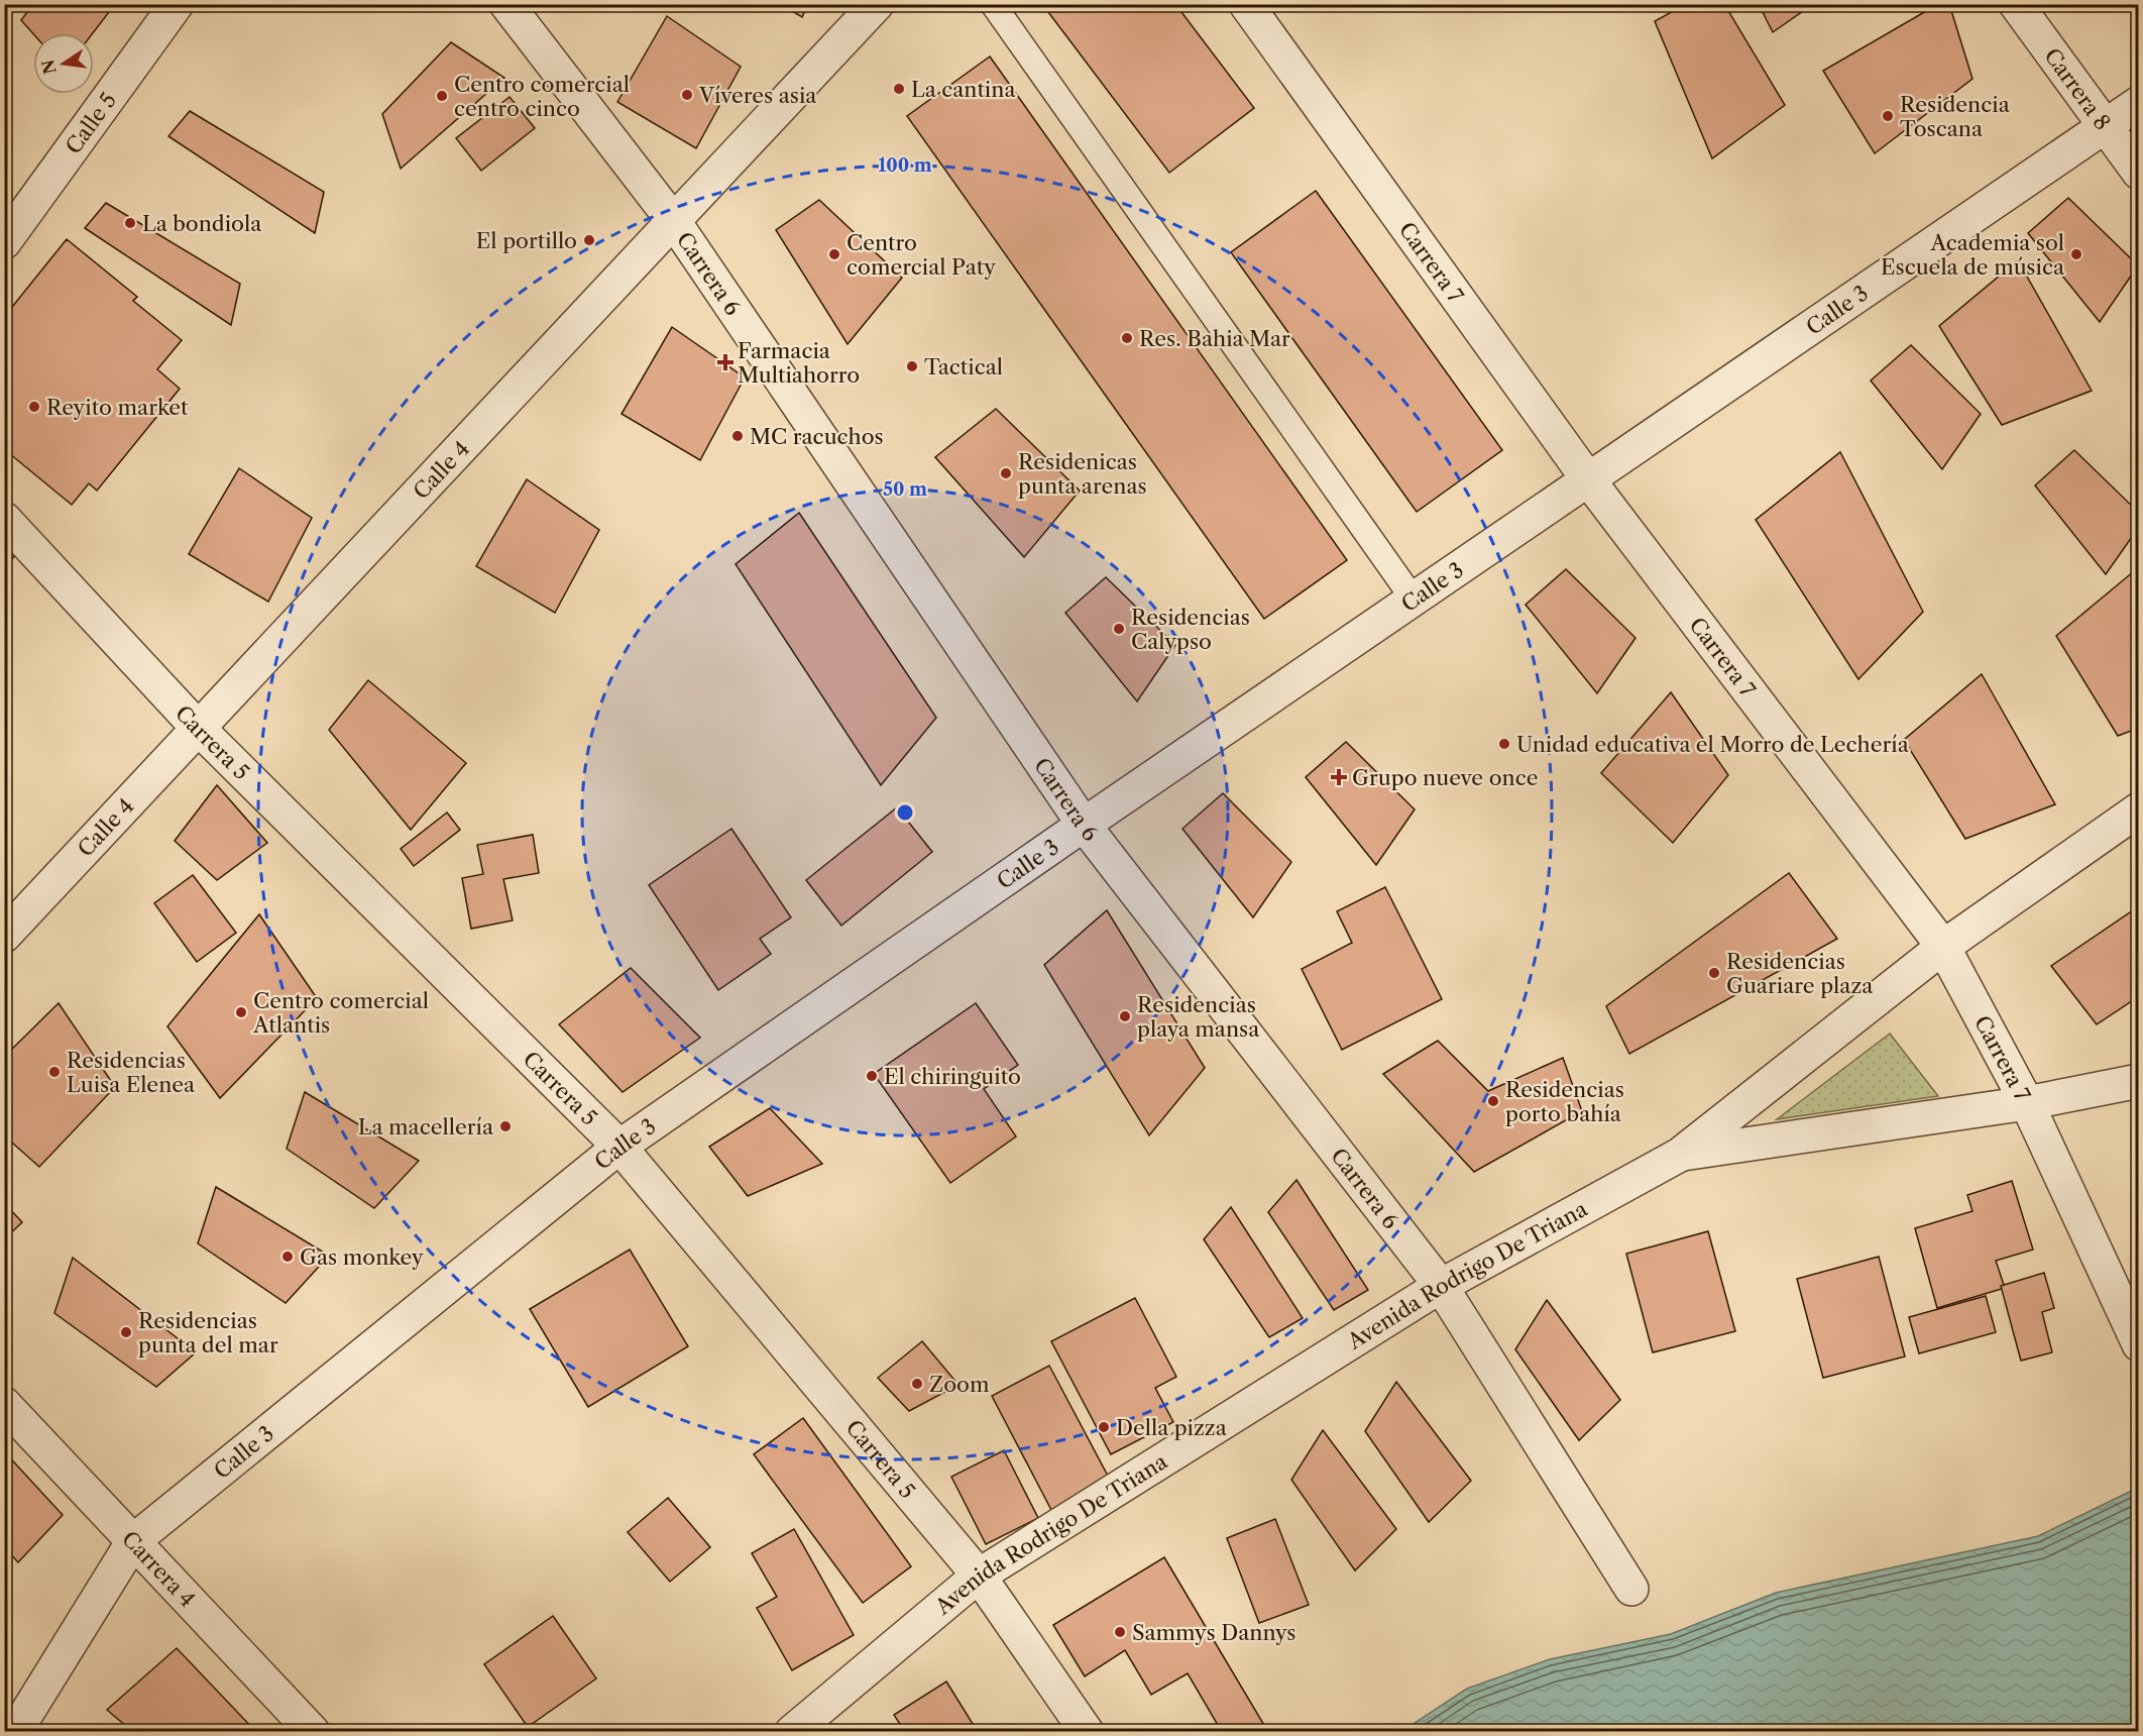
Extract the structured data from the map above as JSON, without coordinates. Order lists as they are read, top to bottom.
{
  "streets": {
    "street": [
      "Carrera 8",
      "Calle 5",
      "Carrera 7",
      "Carrera 6",
      "Calle 3",
      "Calle 4",
      "Carrera 5",
      "Avenida Rodrigo De Triana",
      "Carrera 4"
    ]
  },
  "crossings": [
    ["Carrera 8", "Calle 3"],
    ["Carrera 7", "Calle 3"],
    ["Carrera 7", "Avenida Rodrigo De Triana"],
    ["Carrera 6", "Calle 3"],
    ["Carrera 6", "Calle 4"],
    ["Carrera 6", "Avenida Rodrigo De Triana"],
    ["Calle 3", "Carrera 5"],
    ["Calle 3", "Carrera 4"],
    ["Calle 4", "Carrera 5"],
    ["Carrera 5", "Avenida Rodrigo De Triana"]
  ],
  "places": {
    "other": [
      "La cantina",
      "Víveres asia",
      "Centro comercial centro cinco",
      "Residencia Toscana",
      "La bondiola",
      "El portillo",
      "Centro comercial Paty",
      "Academia sol Escuela de música",
      "Res. Bahia Mar",
      "Tactical",
      "Reyito market",
      "MC racuchos",
      "Residenicas punta arenas",
      "Residencias Calypso",
      "Unidad educativa el Morro de Lechería",
      "Residencias Guariare plaza",
      "Centro comercial Atlantis",
      "Residencias playa mansa",
      "Residencias Luisa Elenea",
      "El chiringuito",
      "Residencias porto bahía",
      "La macellería",
      "Gas monkey",
      "Residencias punta del mar",
      "Zoom",
      "Della pizza",
      "Sammys Dannys"
    ],
    "health": ["Farmacia Multiahorro", "Grupo nueve once"]
  },
  "north": "left",
  "rings": ["100 m", "50 m"]
}
